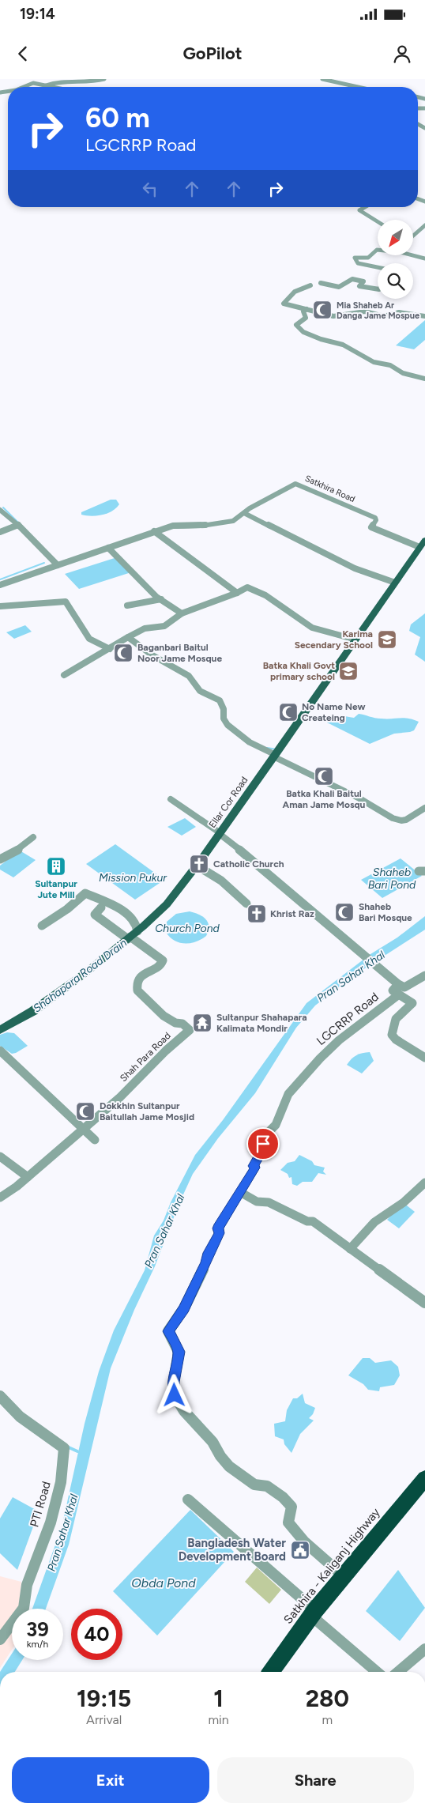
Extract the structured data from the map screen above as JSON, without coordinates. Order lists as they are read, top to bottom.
{
  "streets": {
    "highway": ["Satkhira - Kaliganj Highway"],
    "main road": ["Ellar Cor Road"],
    "street": [
      "Satkhira Road",
      "LGCRRP Road",
      "Shah Para Road",
      "PTI Road"
    ]
  },
  "crossings": [
    ["Satkhira Road", "Ellar Cor Road"],
    ["Ellar Cor Road", "Shah Para Road"],
    ["LGCRRP Road", "Satkhira - Kaliganj Highway"]
  ],
  "water": [
    "Shaheb Bari Pond",
    "Mission Pukur",
    "Church Pond",
    "Shahapara Road Drain",
    "Pran Sahar Khal",
    "Obda Pond"
  ],
  "places": {
    "mosque": [
      "Mia Shaheb Ar Danga Jame Mospue",
      "Baganbari Baitul Noor Jame Mosque",
      "No Name New Createing",
      "Batka Khali Baitul Aman Jame Mosqu",
      "Shaheb Bari Mosque",
      "Dokkhin Sultanpur Baitullah Jame Mosjid"
    ],
    "school or university": ["Karima Secendary School", "Batka Khali Govt primary school"],
    "church": ["Catholic Church", "Khrist Raz"],
    "building": ["Sultanpur Jute Mill"],
    "temple": ["Sultanpur Shahapara Kalimata Mondir"],
    "public building": ["Bangladesh Water Development Board"]
  },
  "north": "bottom left",
  "page": {
    "status": "19:14",
    "header": "GoPilot",
    "turn": ["60 m", "LGCRRP Road"],
    "speed": "39 km/h",
    "limit": "40",
    "eta": [
      "19:15",
      "Arrival",
      "1",
      "min",
      "280",
      "m"
    ],
    "buttons": ["Exit", "Share"]
  }
}
